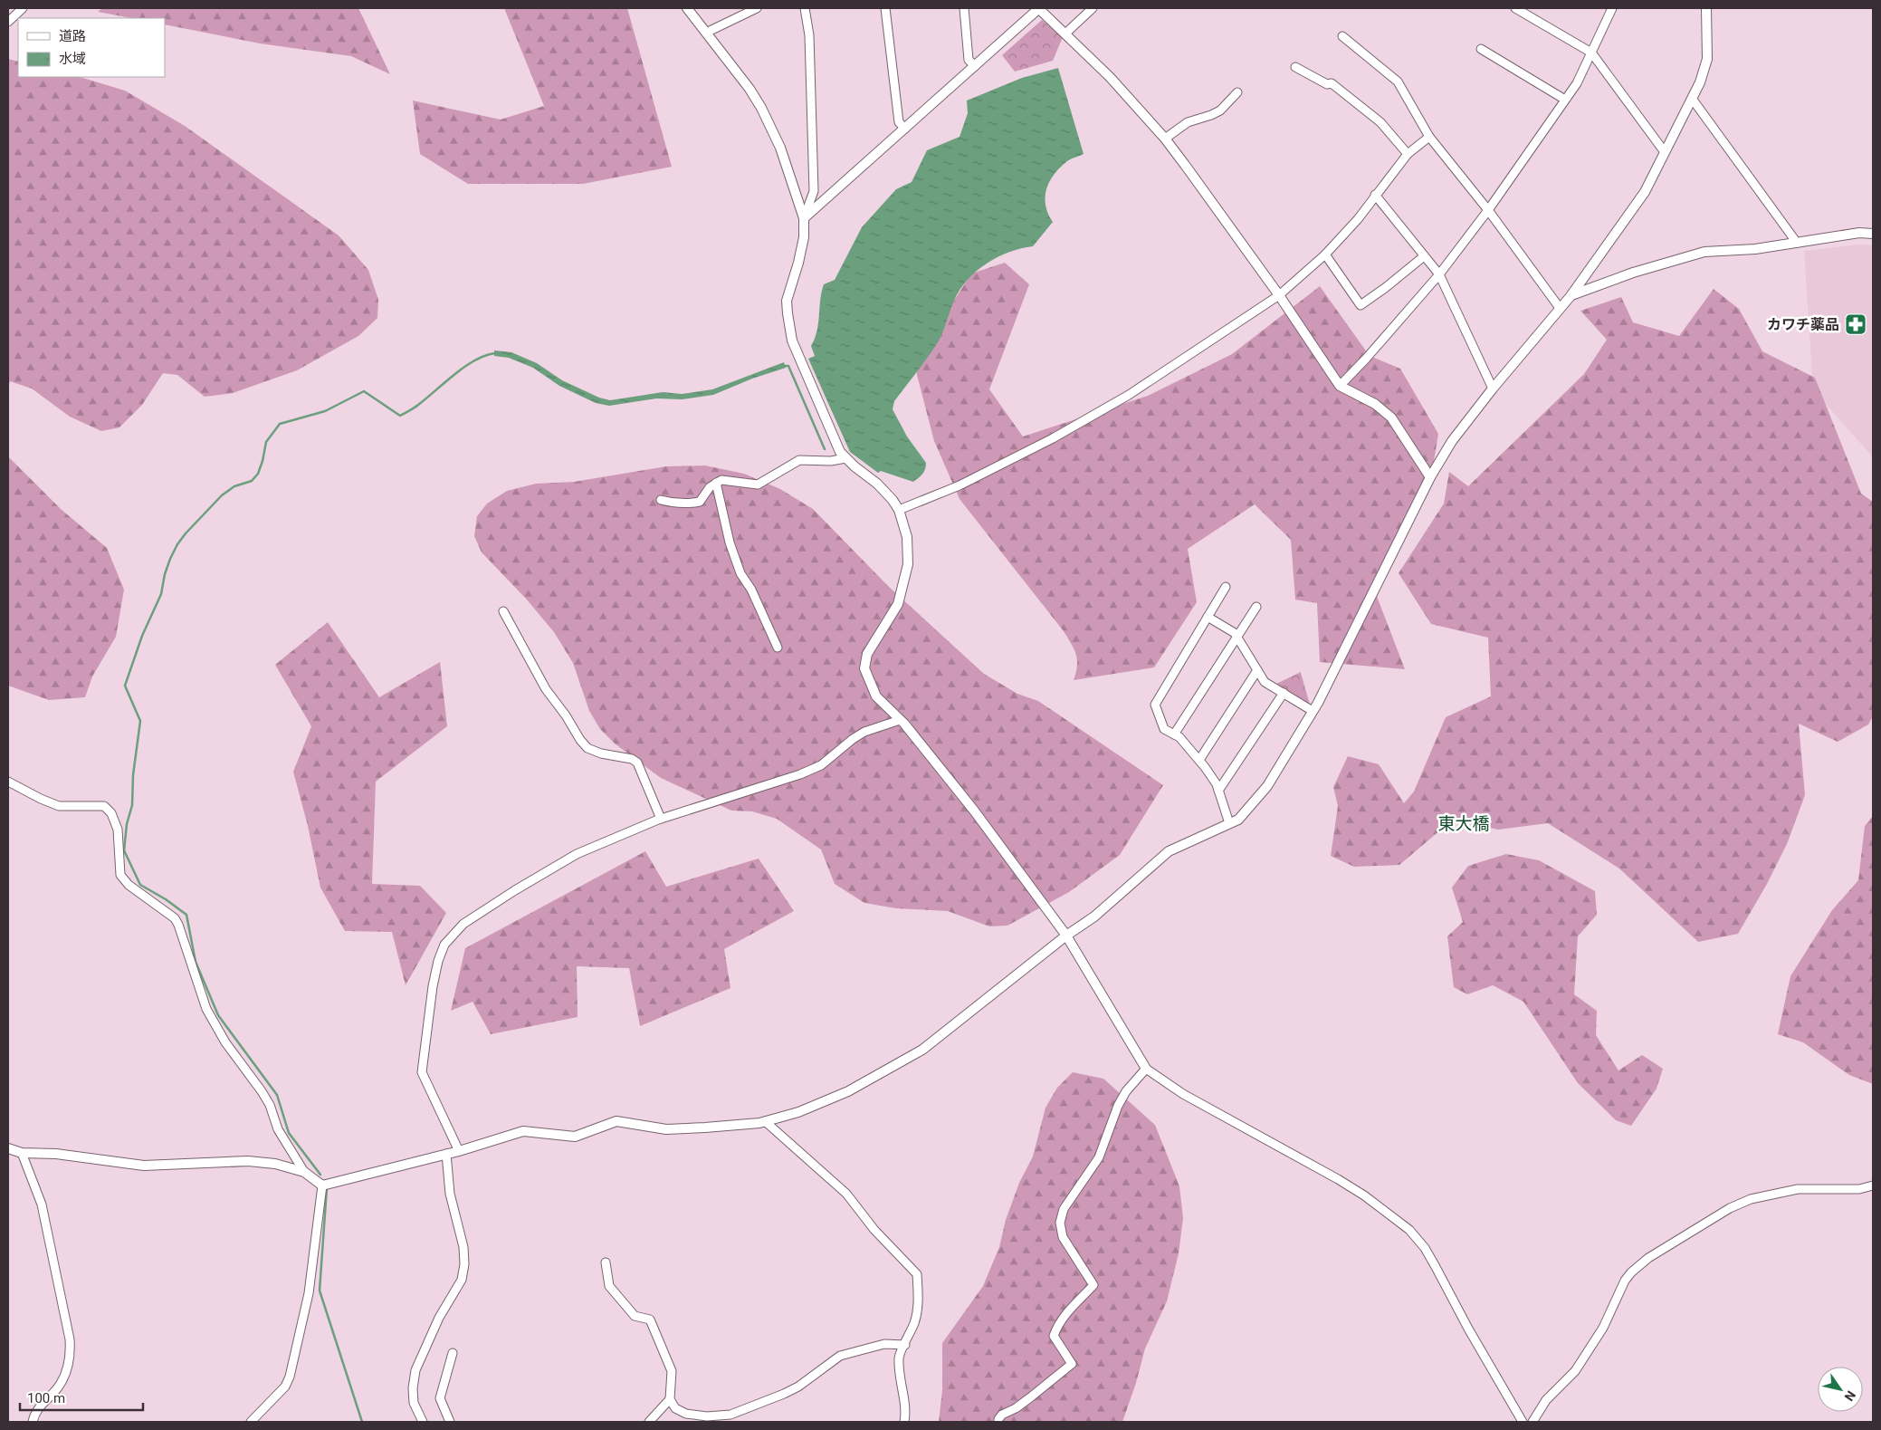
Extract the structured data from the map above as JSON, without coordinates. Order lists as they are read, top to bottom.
{
  "districts": ["東大橋"],
  "places": {
    "pharmacy": ["カワチ薬品"]
  },
  "legend": ["道路", "水域"],
  "scale_bar": "100 m",
  "north": "bottom right"
}
